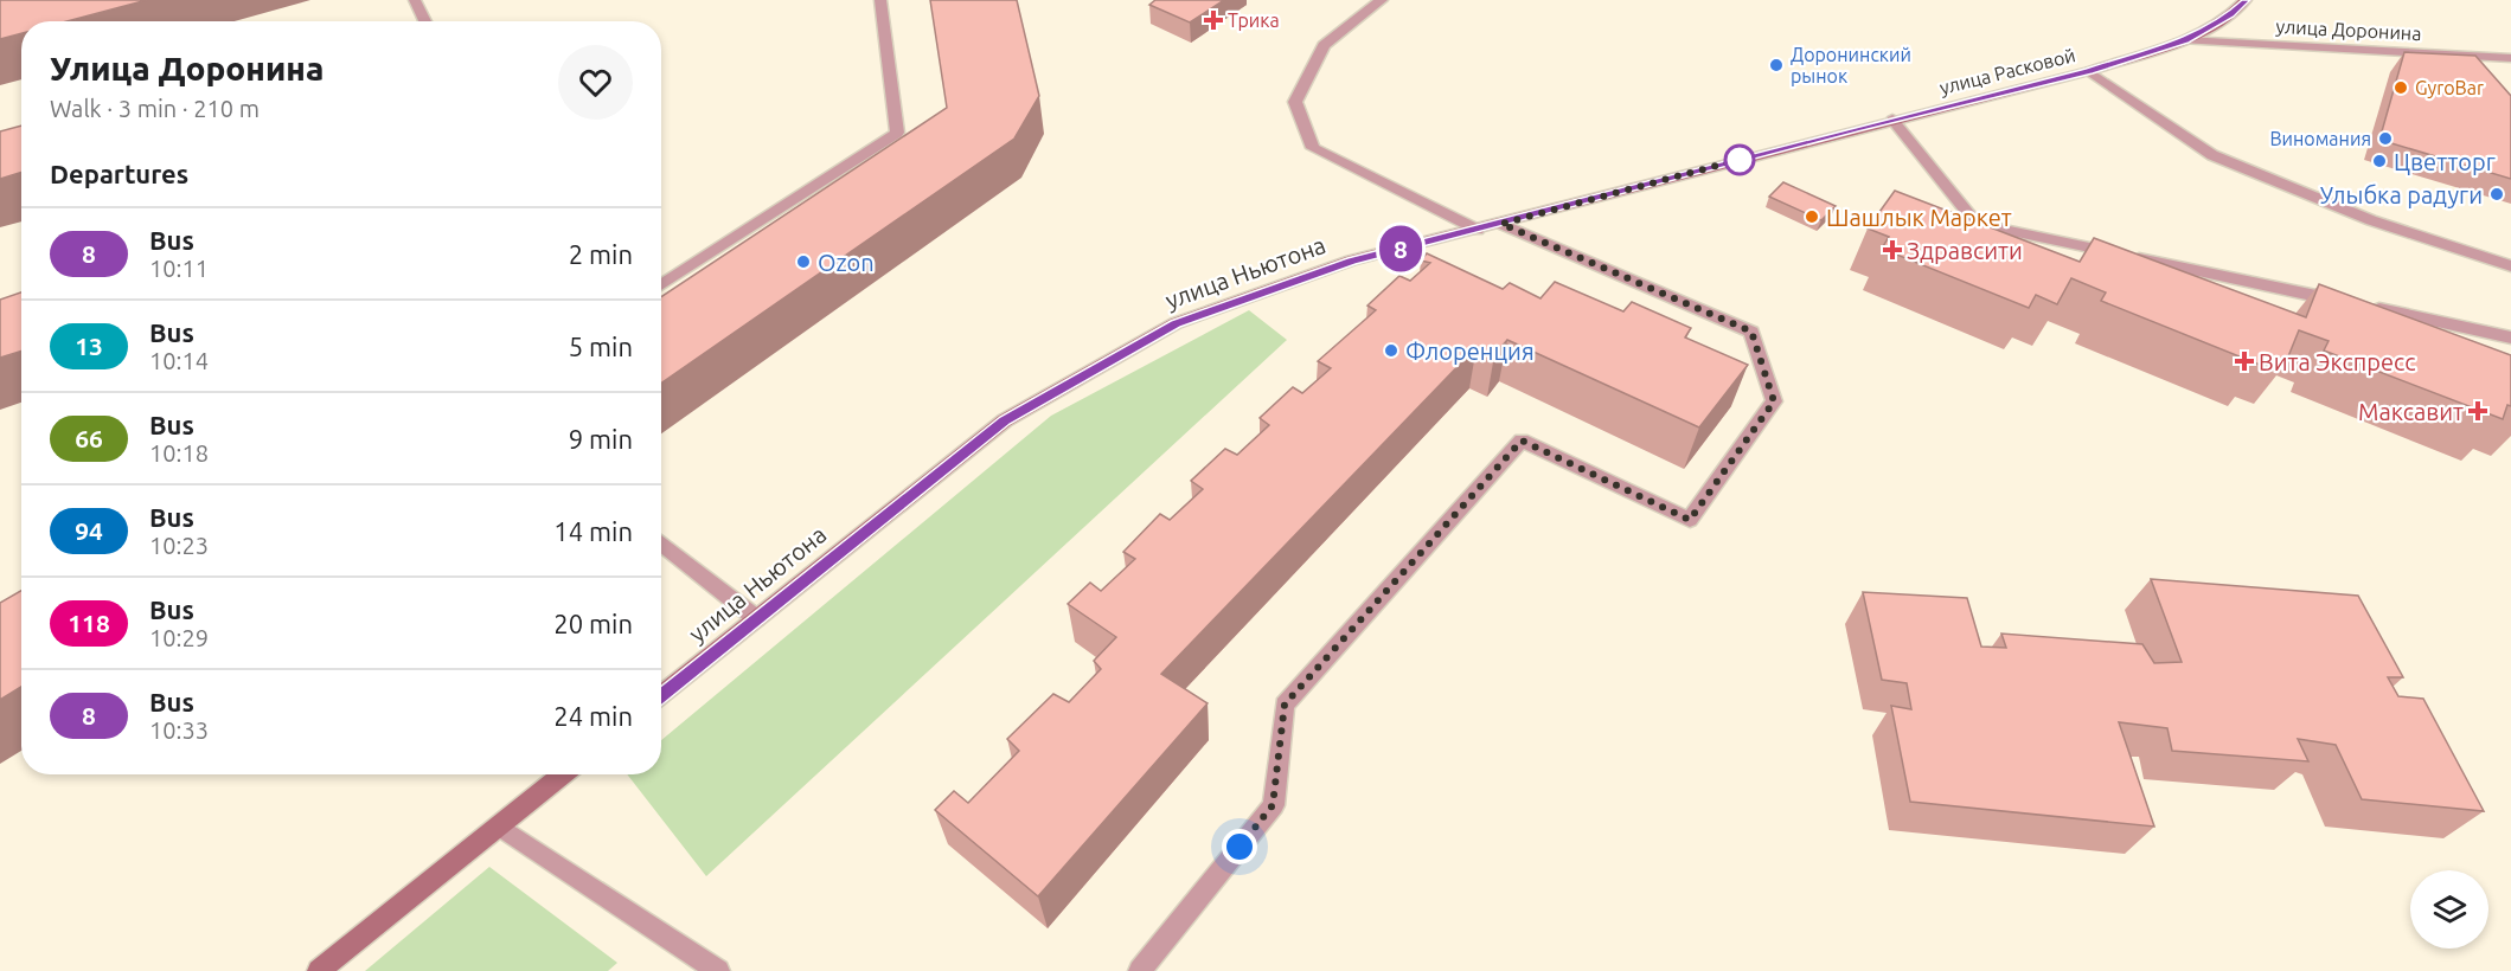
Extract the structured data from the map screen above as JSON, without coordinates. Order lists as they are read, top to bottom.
{
  "streets": {
    "main road": ["улица Расковой", "улица Ньютона"],
    "street": ["улица Доронина"]
  },
  "crossings": [
    ["улица Доронина", "улица Расковой"],
    ["улица Расковой", "улица Ньютона"]
  ],
  "places": {
    "health": [
      "Трика",
      "Здравсити",
      "Вита Экспресс",
      "Максавит"
    ],
    "other": [
      "Доронинский рынок",
      "GyroBar",
      "Виномания",
      "Цветторг",
      "Улыбка радуги",
      "Шашлык Маркет",
      "Ozon",
      "Флоренция"
    ]
  },
  "lines": ["bus line 8"],
  "page": {
    "on_map": "8",
    "heading": [
      ["Улица Доронина", "Walk · 3 min · 210 m"],
      "Departures"
    ],
    "list": [
      {
        "mark": "8",
        "name": "Bus",
        "note": "10:11",
        "value": "2 min"
      },
      {
        "mark": "13",
        "name": "Bus",
        "note": "10:14",
        "value": "5 min"
      },
      {
        "mark": "66",
        "name": "Bus",
        "note": "10:18",
        "value": "9 min"
      },
      {
        "mark": "94",
        "name": "Bus",
        "note": "10:23",
        "value": "14 min"
      },
      {
        "mark": "118",
        "name": "Bus",
        "note": "10:29",
        "value": "20 min"
      },
      {
        "mark": "8",
        "name": "Bus",
        "note": "10:33",
        "value": "24 min"
      }
    ]
  }
}
